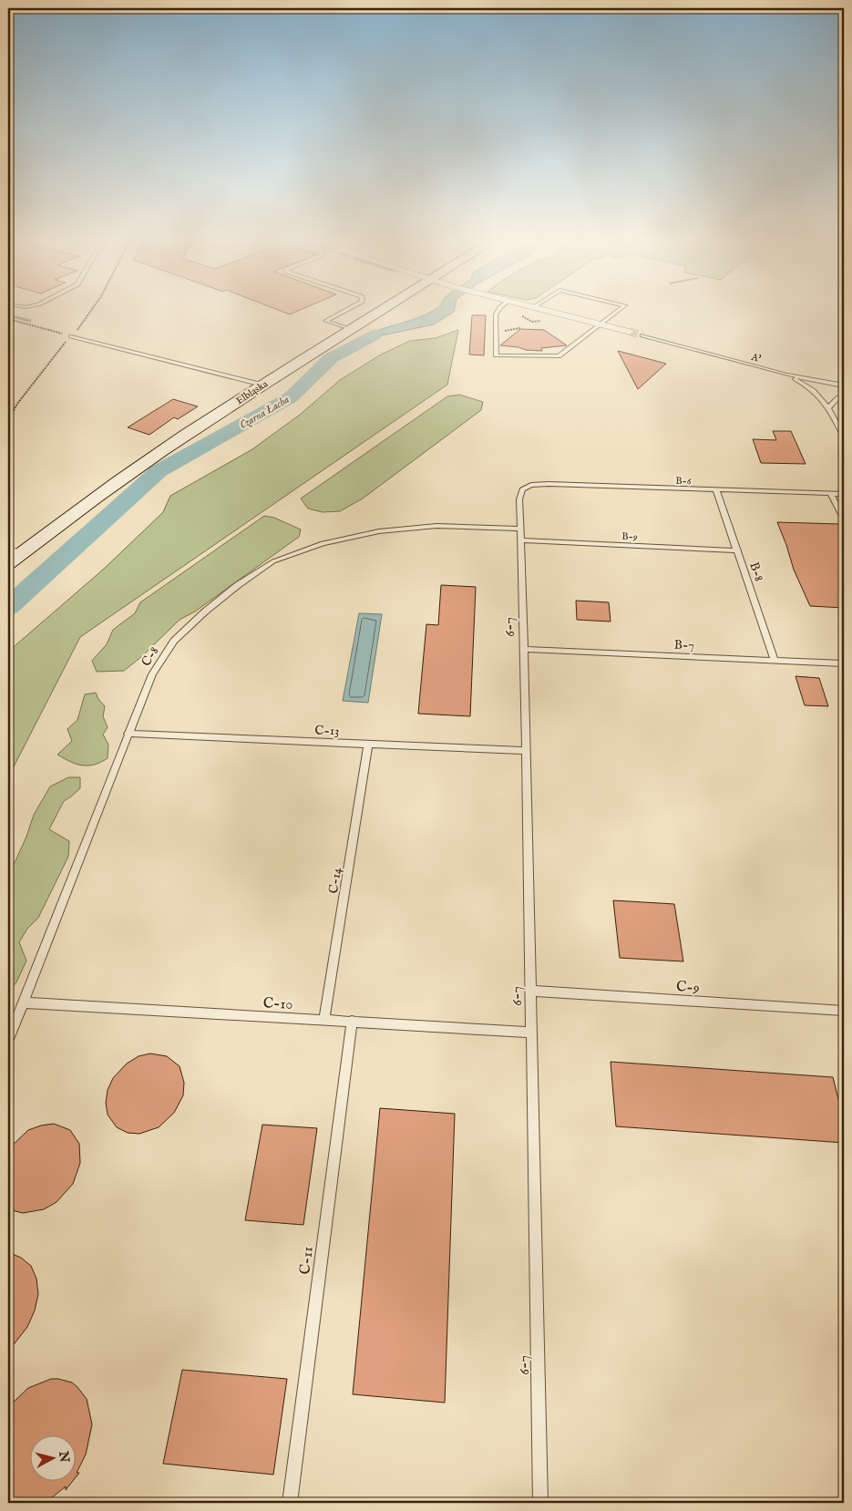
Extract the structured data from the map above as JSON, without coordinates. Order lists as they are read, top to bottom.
{
  "streets": {
    "main road": ["Elbląska"],
    "lane": [
      "A'",
      "B-6",
      "B-9",
      "B-8",
      "6-7",
      "B-7",
      "C-8",
      "C-13",
      "C-14",
      "C-9",
      "C-10",
      "C-11"
    ]
  },
  "crossings": [
    ["B-6", "B-8"],
    ["B-6", "6-7"],
    ["B-9", "B-8"],
    ["B-9", "6-7"],
    ["B-8", "B-7"],
    ["6-7", "B-7"],
    ["6-7", "C-8"],
    ["6-7", "C-13"],
    ["6-7", "C-9"],
    ["6-7", "C-10"],
    ["C-8", "C-13"],
    ["C-8", "C-10"],
    ["C-13", "C-14"],
    ["C-14", "C-10"],
    ["C-10", "C-11"]
  ],
  "water": ["Czarna Łacha"],
  "north": "right"
}
